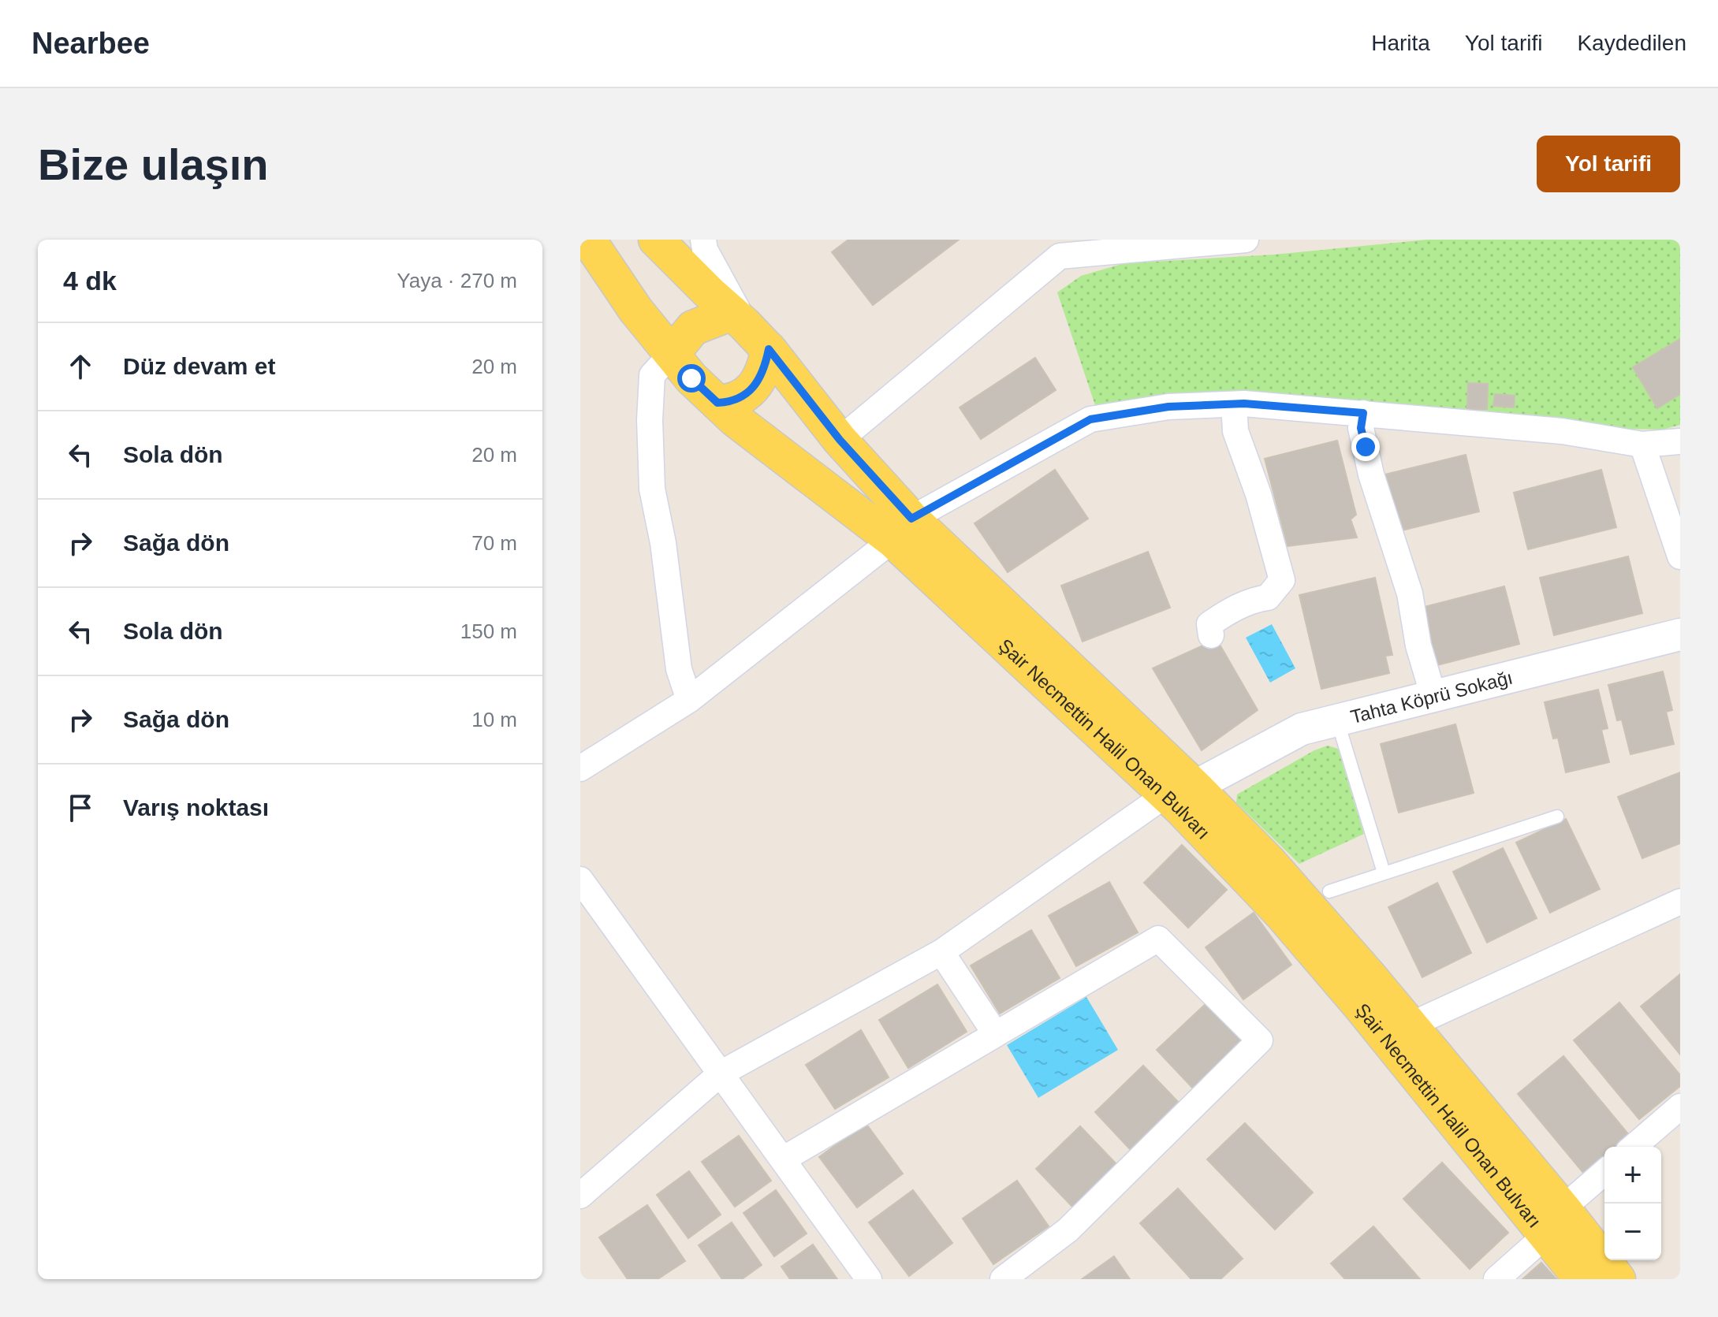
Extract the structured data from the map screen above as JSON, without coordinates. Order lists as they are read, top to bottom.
{
  "streets": {
    "main road": ["Şair Necmettin Halil Onan Bulvarı"],
    "street": ["Tahta Köprü Sokağı"]
  },
  "crossings": [
    ["Tahta Köprü Sokağı", "Şair Necmettin Halil Onan Bulvarı"]
  ],
  "page": {
    "header": "Nearbee",
    "nav": ["Harita", "Yol tarifi", "Kaydedilen"],
    "buttons": "Yol tarifi",
    "title": "Bize ulaşın",
    "heading": ["4 dk", "Yaya · 270 m"],
    "list": [
      ["Düz devam et", "20 m"],
      ["Sola dön", "20 m"],
      ["Sağa dön", "70 m"],
      ["Sola dön", "150 m"],
      ["Sağa dön", "10 m"],
      "Varış noktası"
    ],
    "map_buttons": ["+", "−"]
  }
}
